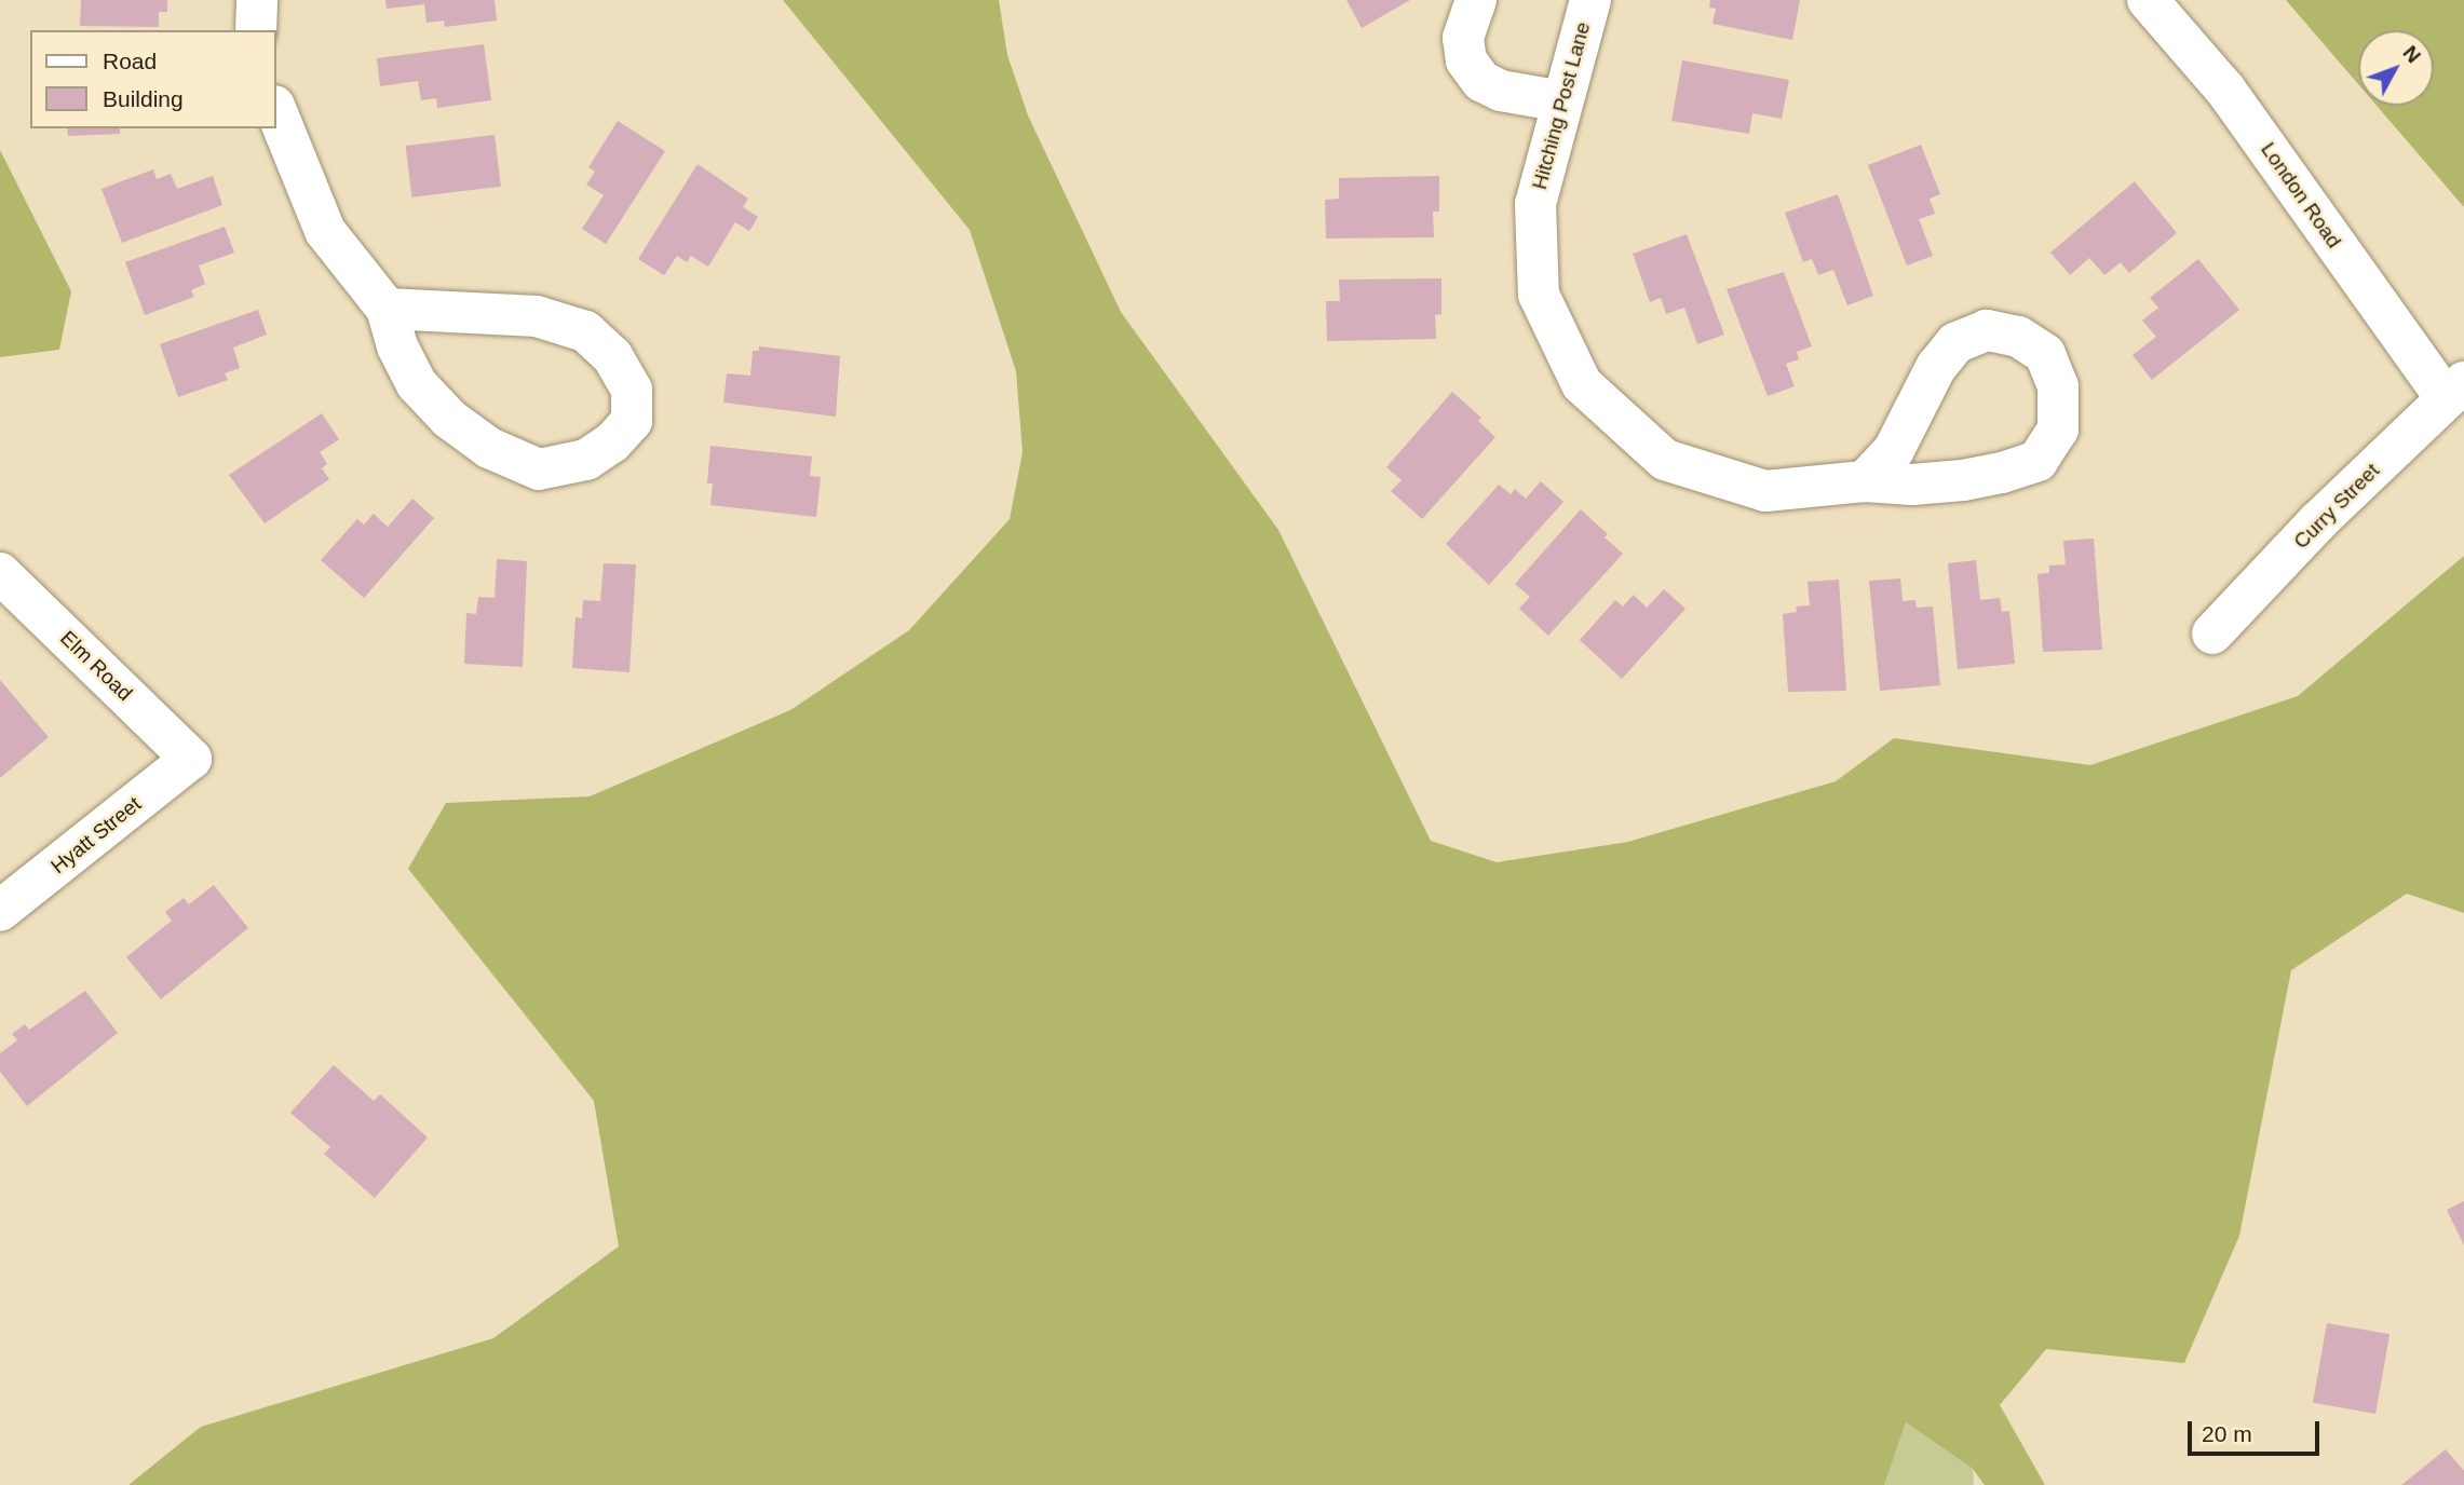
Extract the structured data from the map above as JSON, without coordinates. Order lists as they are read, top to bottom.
{
  "streets": {
    "street": [
      "Hitching Post Lane",
      "London Road",
      "Curry Street",
      "Elm Road",
      "Hyatt Street"
    ]
  },
  "crossings": [
    ["London Road", "Curry Street"],
    ["Elm Road", "Hyatt Street"]
  ],
  "legend": ["Road", "Building"],
  "scale_bar": "20 m",
  "north": "top right"
}
